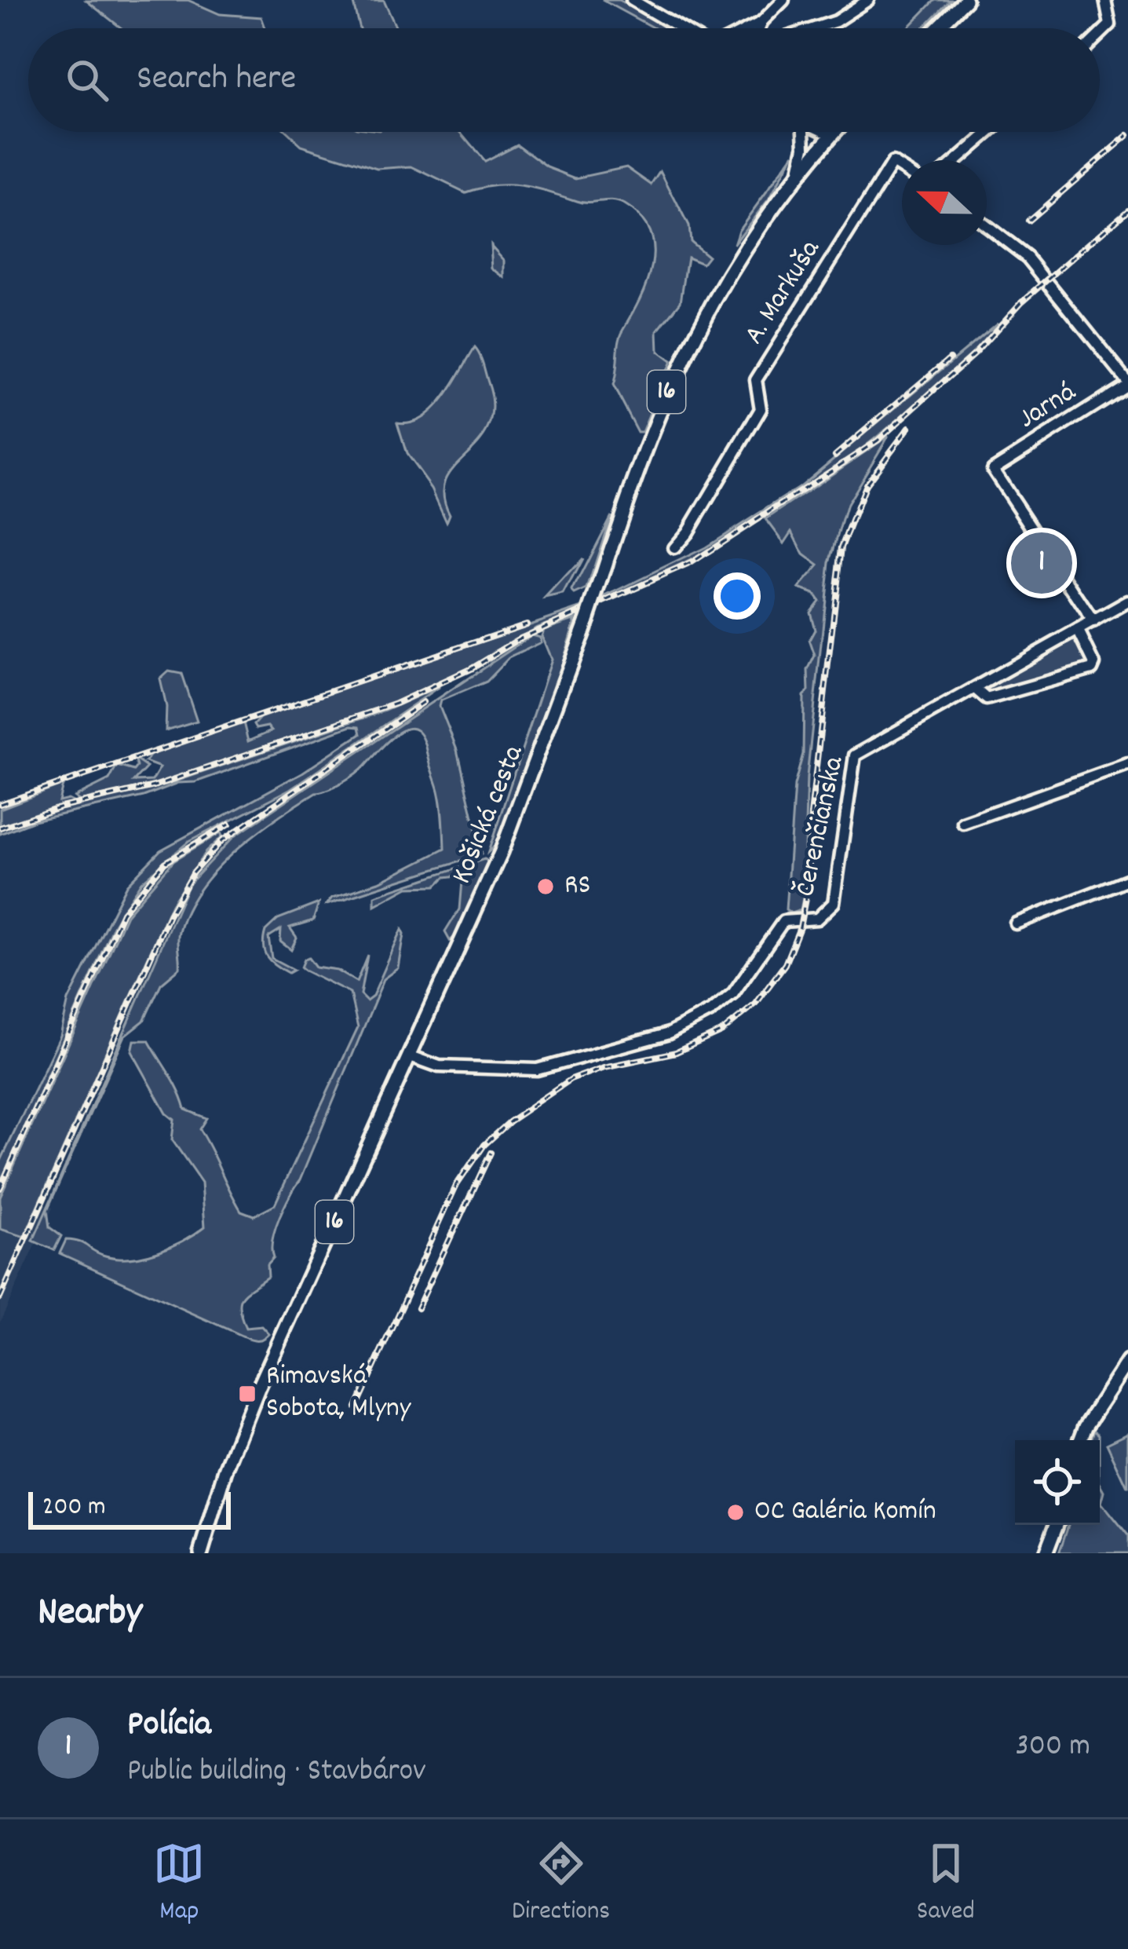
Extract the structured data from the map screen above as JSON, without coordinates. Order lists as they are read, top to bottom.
{
  "streets": {
    "main road": ["16", "Košická cesta"],
    "street": ["A. Markuša", "Jarná", "Čerenčianska"]
  },
  "crossings": [
    ["Jarná", "Čerenčianska"],
    ["Košická cesta", "Čerenčianska"]
  ],
  "places": {
    "other": ["RS", "OC Galéria Komín"],
    "transit": ["Rimavská Sobota, Mlyny"]
  },
  "scale_bar": "200 m",
  "north": "left",
  "page": {
    "search": "Search here",
    "pins": "1",
    "scale": "200 m",
    "heading": "Nearby",
    "list": [
      {
        "mark": "1",
        "name": "Polícia",
        "note": "Public building · Stavbárov",
        "value": "300 m"
      }
    ],
    "nav": ["Map", "Directions", "Saved"]
  }
}
